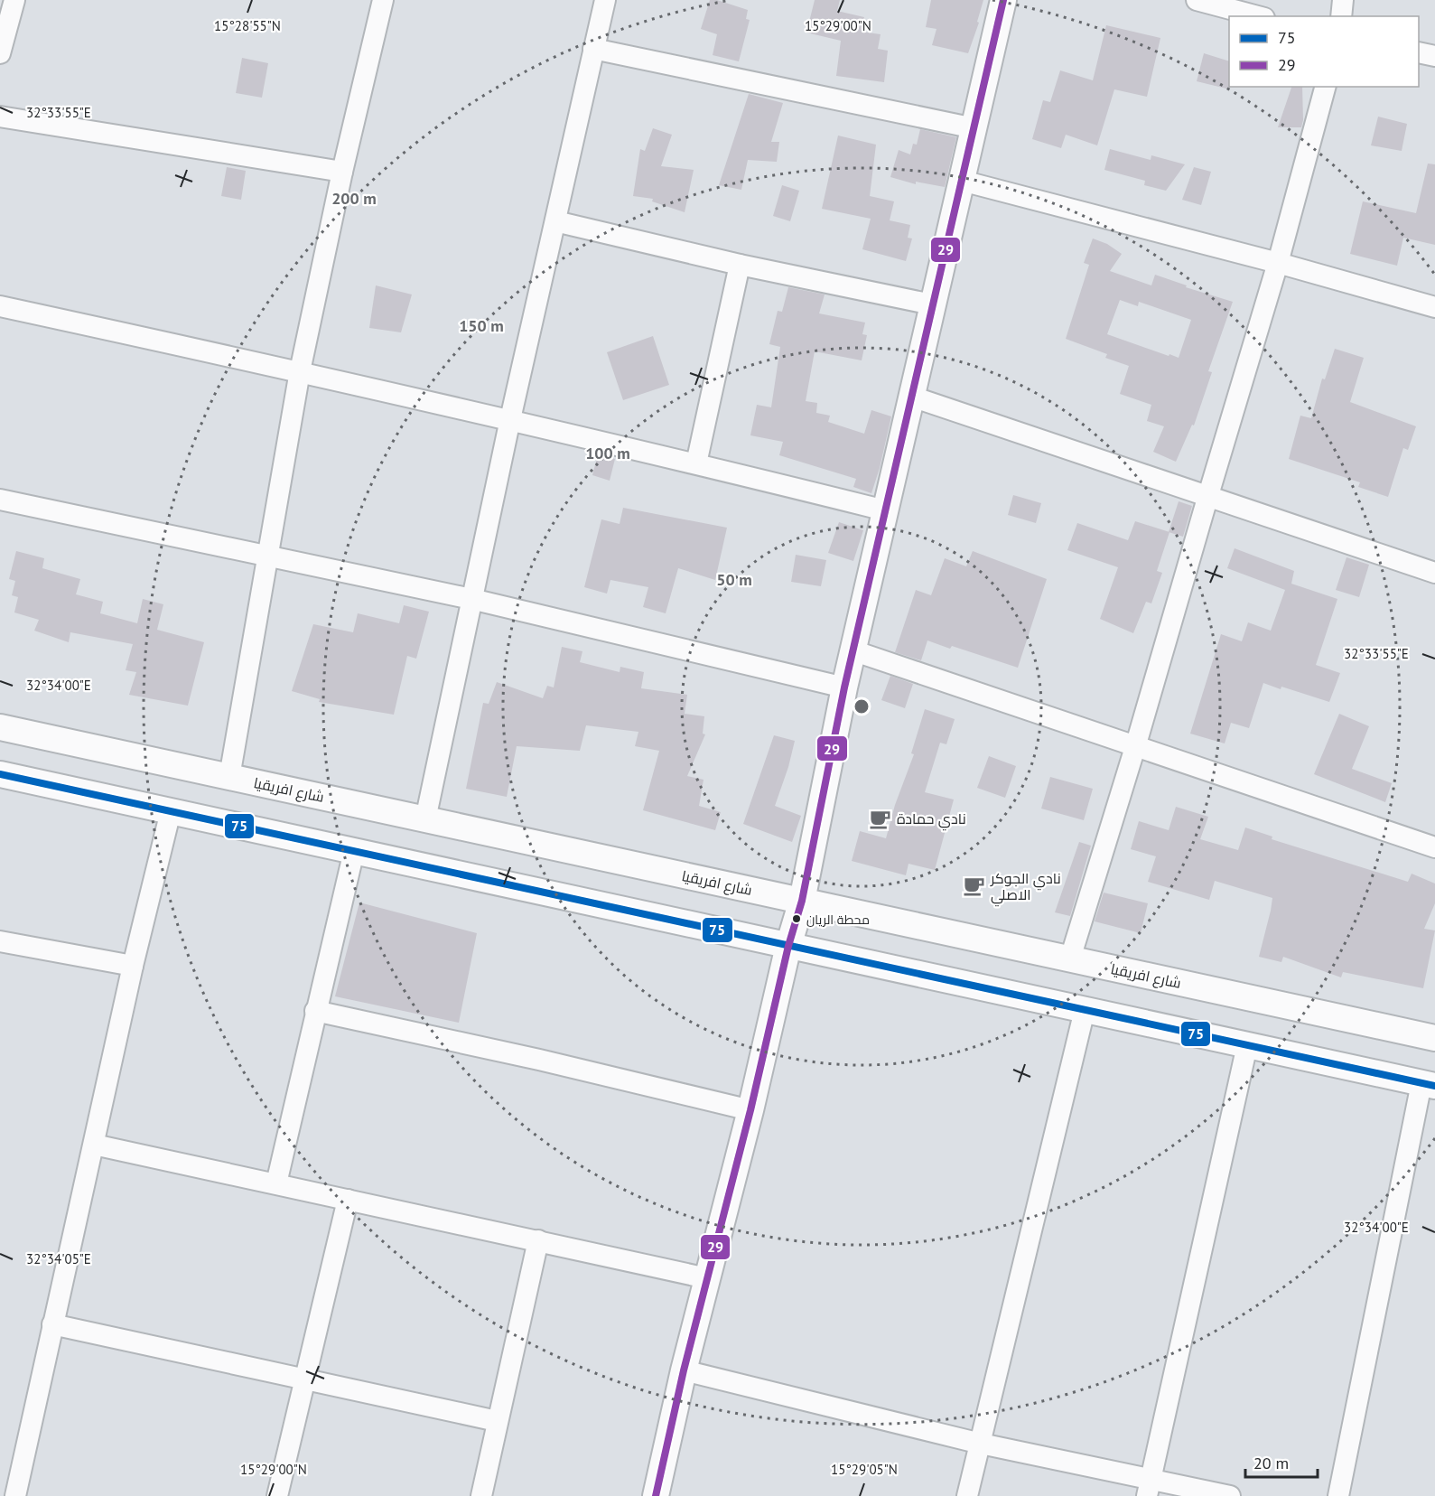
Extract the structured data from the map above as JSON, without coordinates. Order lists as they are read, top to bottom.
{
  "streets": {
    "street": ["شارع افريقيا"]
  },
  "places": {
    "cafe": ["نادي حمادة", "نادي الجوكر الاصلي"],
    "other": ["محطة الريان"]
  },
  "lines": ["transit line 29", "transit line 75"],
  "legend": ["75", "29"],
  "scale_bar": "20 m",
  "coordinates": [
    "15°28'55\"N",
    "15°29'00\"N",
    "32°33'55\"E",
    "32°34'00\"E",
    "32°34'05\"E",
    "15°29'05\"N"
  ],
  "rings": [
    "200 m",
    "150 m",
    "100 m",
    "50 m"
  ]
}
